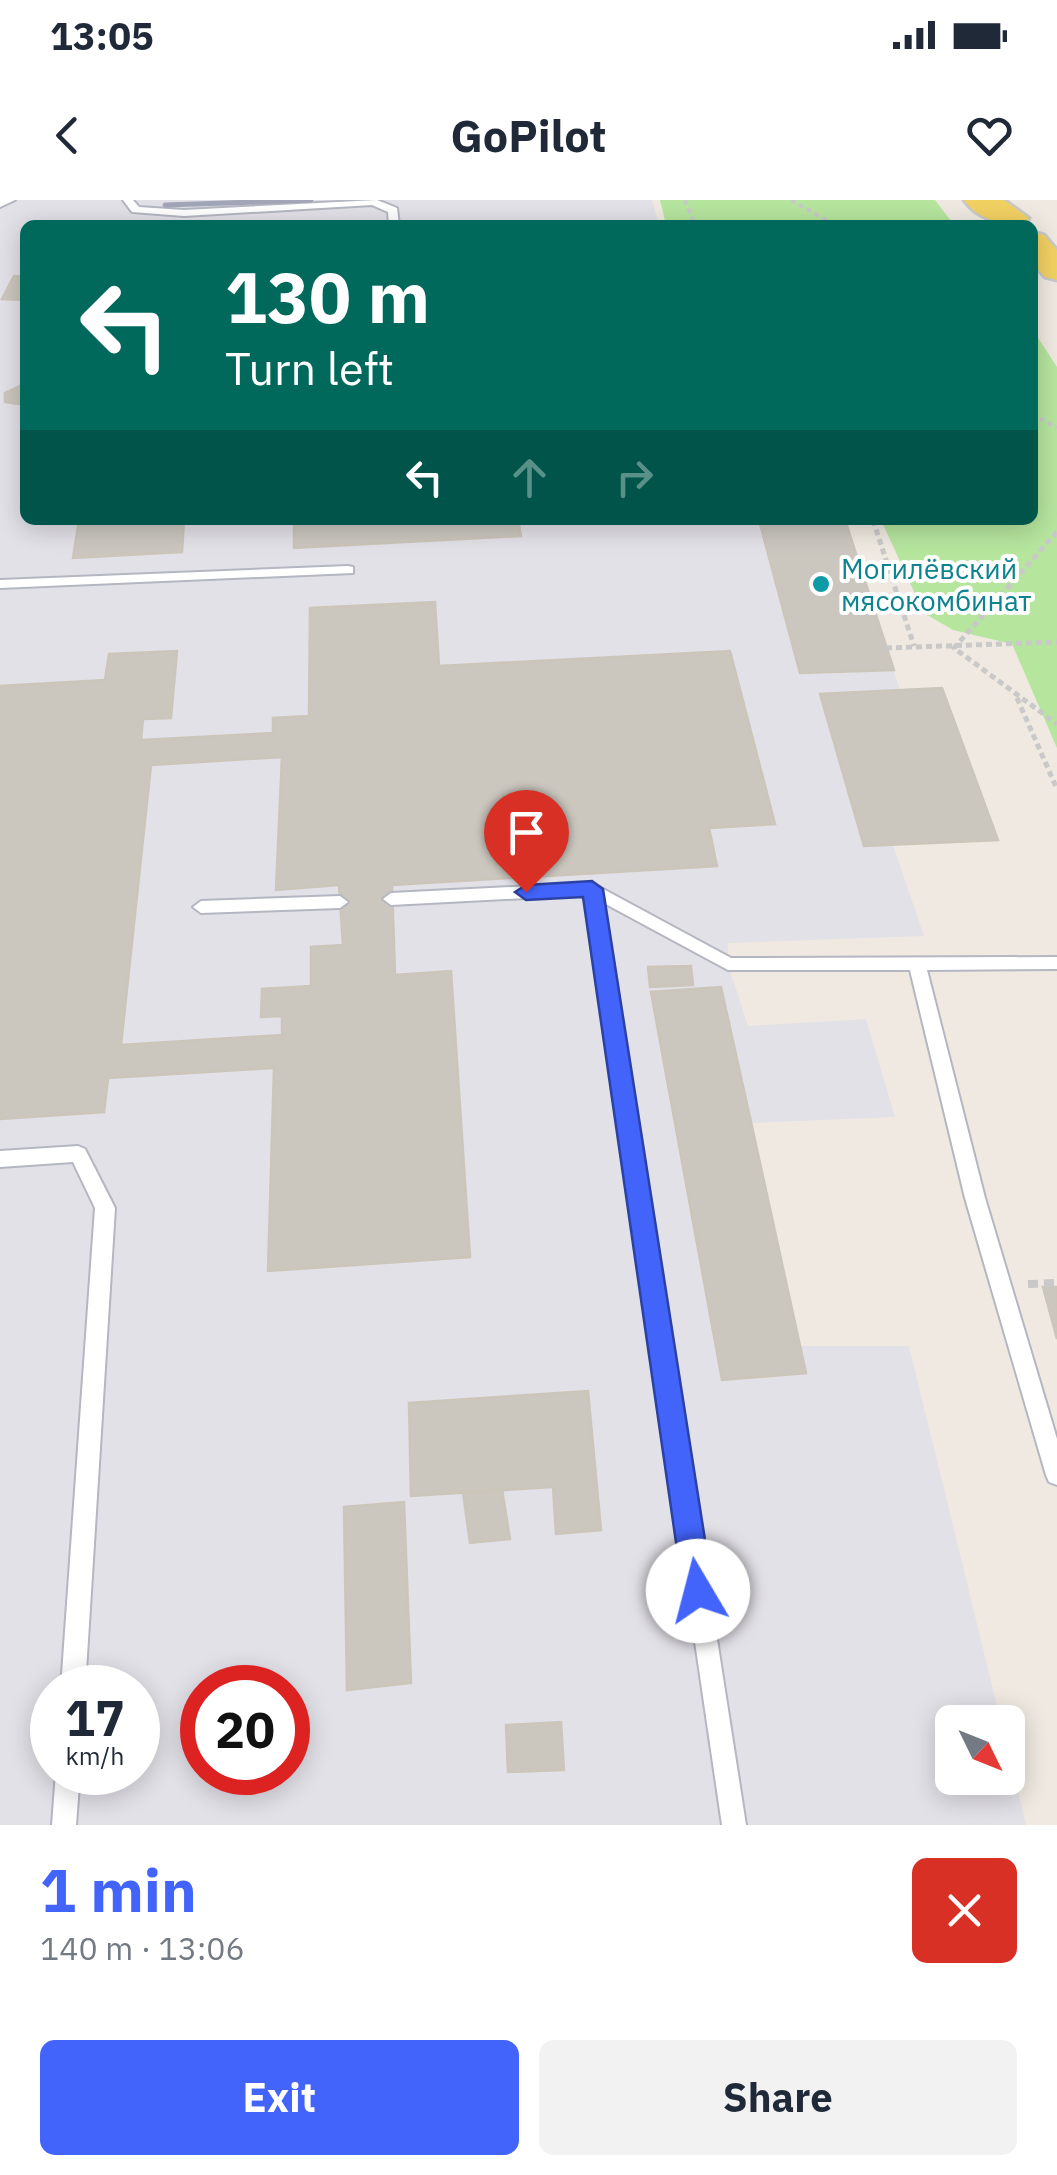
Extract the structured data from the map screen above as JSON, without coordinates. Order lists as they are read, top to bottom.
{
  "places": ["Могилёвский мясокомбинат"],
  "north": "bottom right",
  "page": {
    "status": "13:05",
    "header": "GoPilot",
    "turn": ["130 m", "Turn left"],
    "speed": "17 km/h",
    "limit": "20",
    "heading": ["1 min", "140 m · 13:06"],
    "buttons": ["Exit", "Share"]
  }
}
